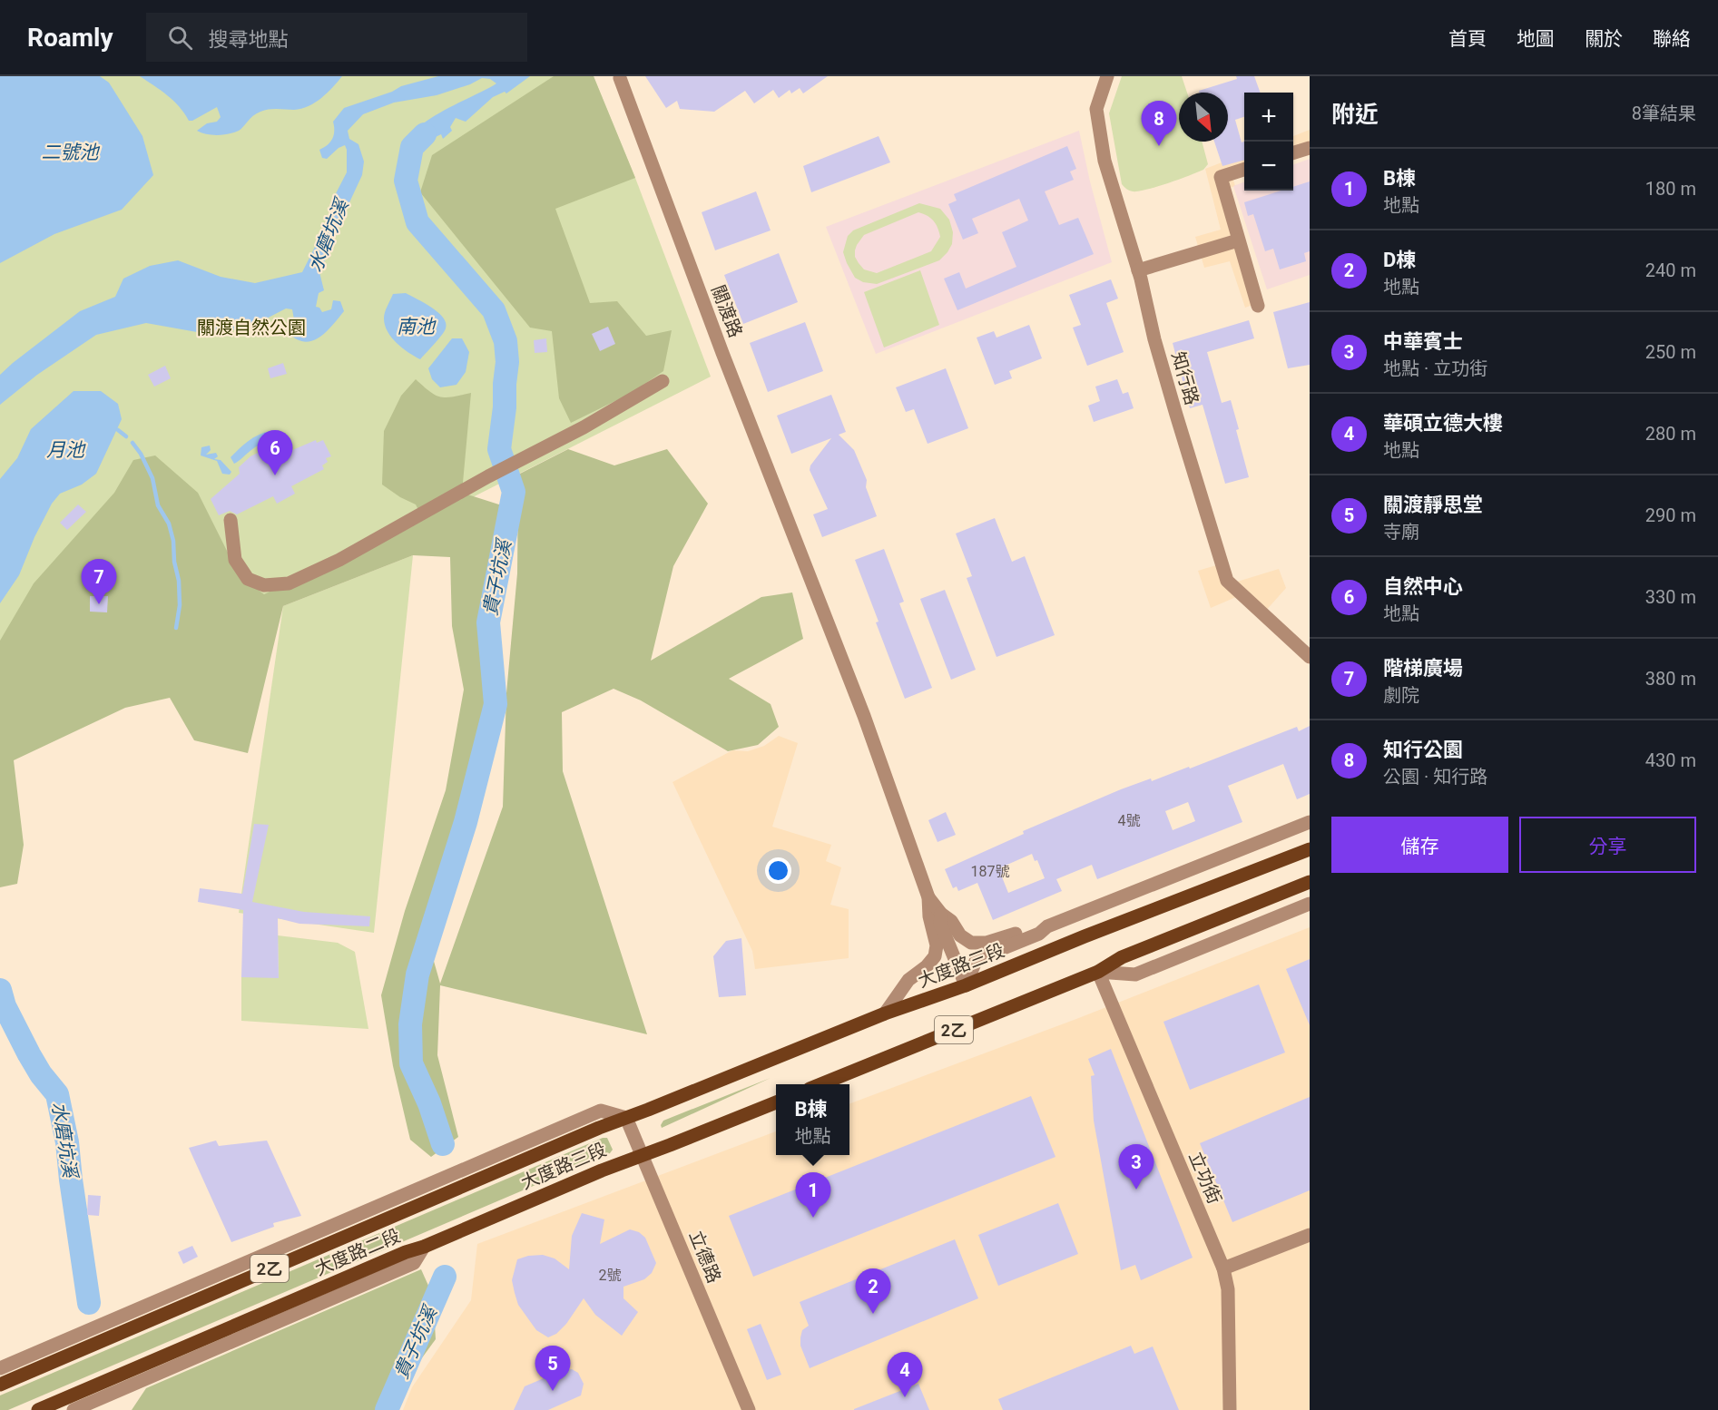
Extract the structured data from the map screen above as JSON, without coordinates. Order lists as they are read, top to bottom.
{
  "streets": {
    "main road": ["大度路三段", "2乙", "大度路二段"],
    "street": [
      "關渡路",
      "知行路",
      "立功街",
      "立德路"
    ]
  },
  "crossings": [
    ["大度路三段", "大度路二段"],
    ["大度路三段", "立德路"],
    ["2乙", "立功街"]
  ],
  "water": [
    "二號池",
    "水磨坑溪",
    "南池",
    "月池",
    "貴子坑溪"
  ],
  "parks": ["關渡自然公園"],
  "house_numbers": ["4號", "187號", "2號"],
  "north": "bottom right",
  "page": {
    "header": "Roamly",
    "search": "搜尋地點",
    "nav": [
      "首頁",
      "地圖",
      "關於",
      "聯絡"
    ],
    "heading": ["附近", "8筆結果"],
    "map_buttons": ["+", "−"],
    "pins": [
      "8",
      "6",
      "7",
      "3",
      "1",
      "2",
      "5",
      "4"
    ],
    "list": [
      {
        "mark": "1",
        "name": "B棟",
        "note": "地點",
        "value": "180 m"
      },
      {
        "mark": "2",
        "name": "D棟",
        "note": "地點",
        "value": "240 m"
      },
      {
        "mark": "3",
        "name": "中華賓士",
        "note": "地點 · 立功街",
        "value": "250 m"
      },
      {
        "mark": "4",
        "name": "華碩立德大樓",
        "note": "地點",
        "value": "280 m"
      },
      {
        "mark": "5",
        "name": "關渡靜思堂",
        "note": "寺廟",
        "value": "290 m"
      },
      {
        "mark": "6",
        "name": "自然中心",
        "note": "地點",
        "value": "330 m"
      },
      {
        "mark": "7",
        "name": "階梯廣場",
        "note": "劇院",
        "value": "380 m"
      },
      {
        "mark": "8",
        "name": "知行公園",
        "note": "公園 · 知行路",
        "value": "430 m"
      }
    ],
    "buttons": ["儲存", "分享"],
    "popup": ["B棟", "地點"]
  }
}
